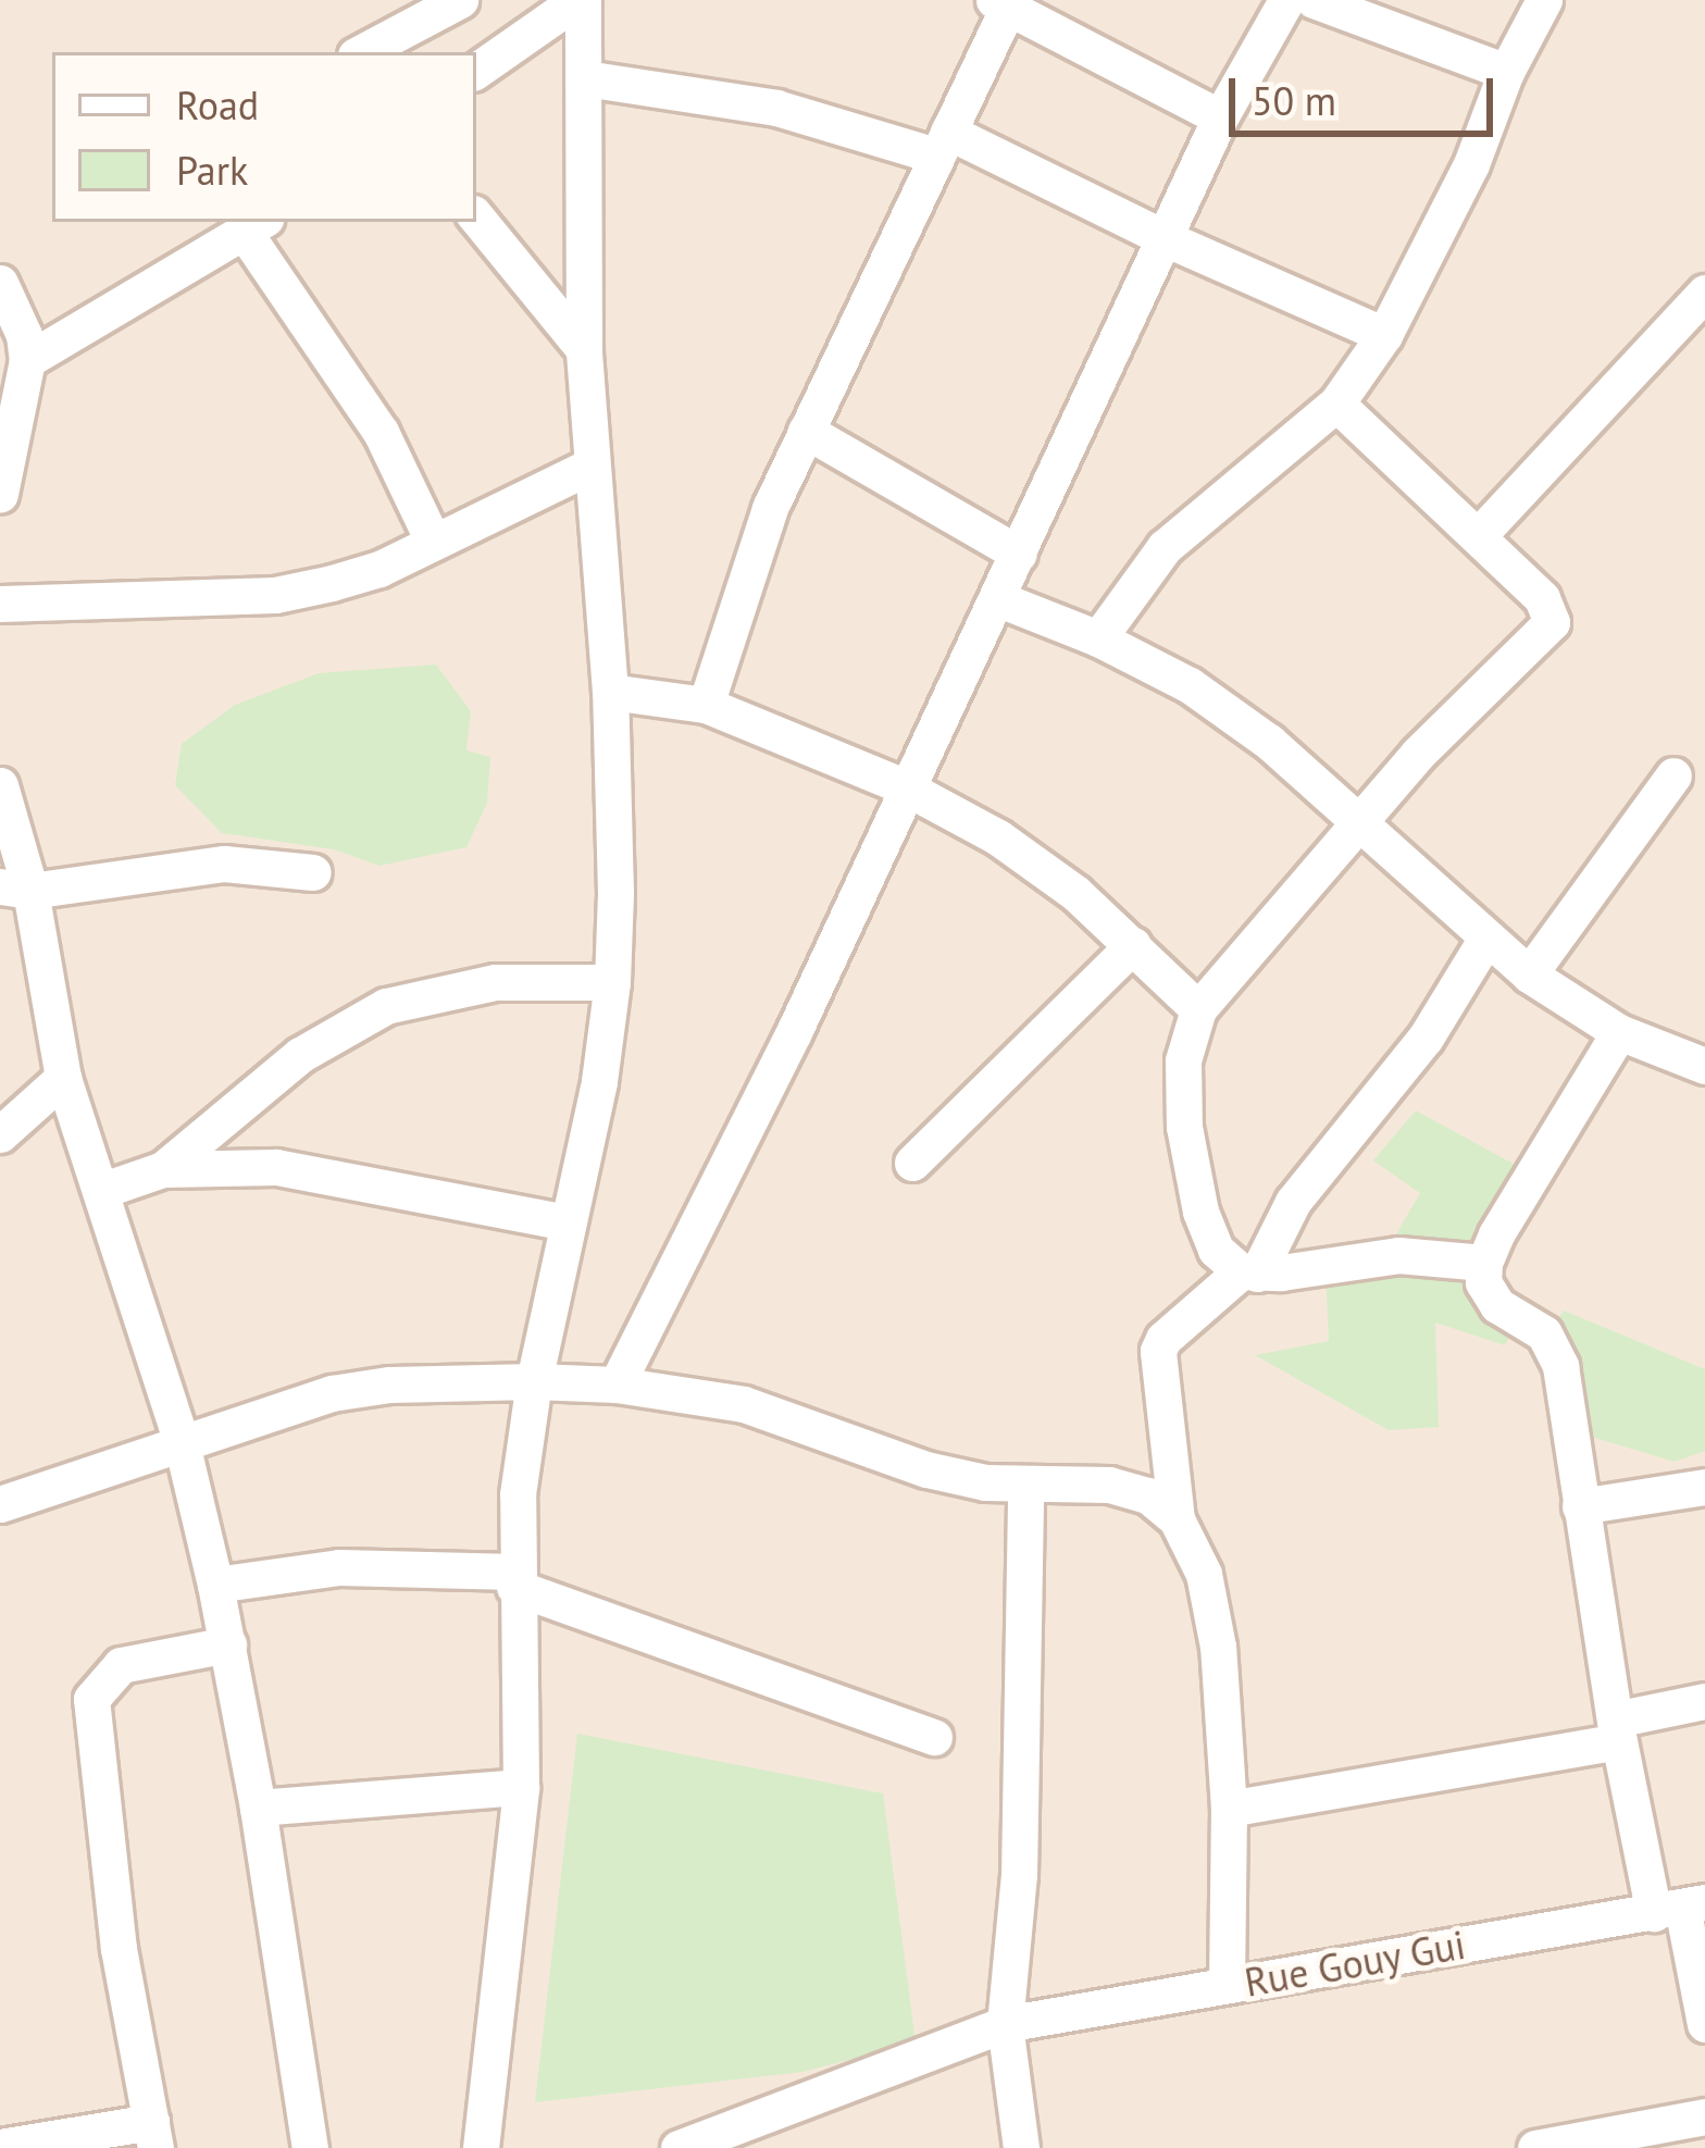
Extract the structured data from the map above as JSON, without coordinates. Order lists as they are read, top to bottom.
{
  "streets": {
    "street": ["Rue Gouy Gui"]
  },
  "legend": ["Road", "Park"],
  "scale_bar": "50 m"
}
